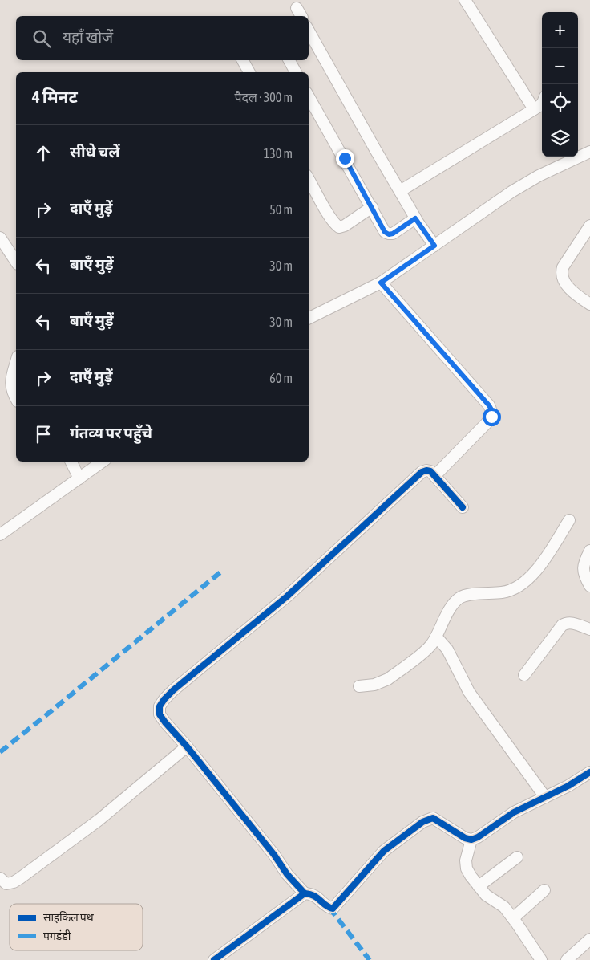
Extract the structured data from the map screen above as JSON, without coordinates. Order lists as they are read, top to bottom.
{
  "legend": ["साइकिल पथ", "पगडंडी"],
  "page": {
    "map_buttons": ["+", "−"],
    "search": "यहाँ खोजें",
    "heading": ["4 मिनट", "पैदल · 300 m"],
    "list": [
      ["सीधे चलें", "130 m"],
      ["दाएँ मुड़ें", "50 m"],
      ["बाएँ मुड़ें", "30 m"],
      ["बाएँ मुड़ें", "30 m"],
      ["दाएँ मुड़ें", "60 m"],
      "गंतव्य पर पहुँचे"
    ]
  }
}
